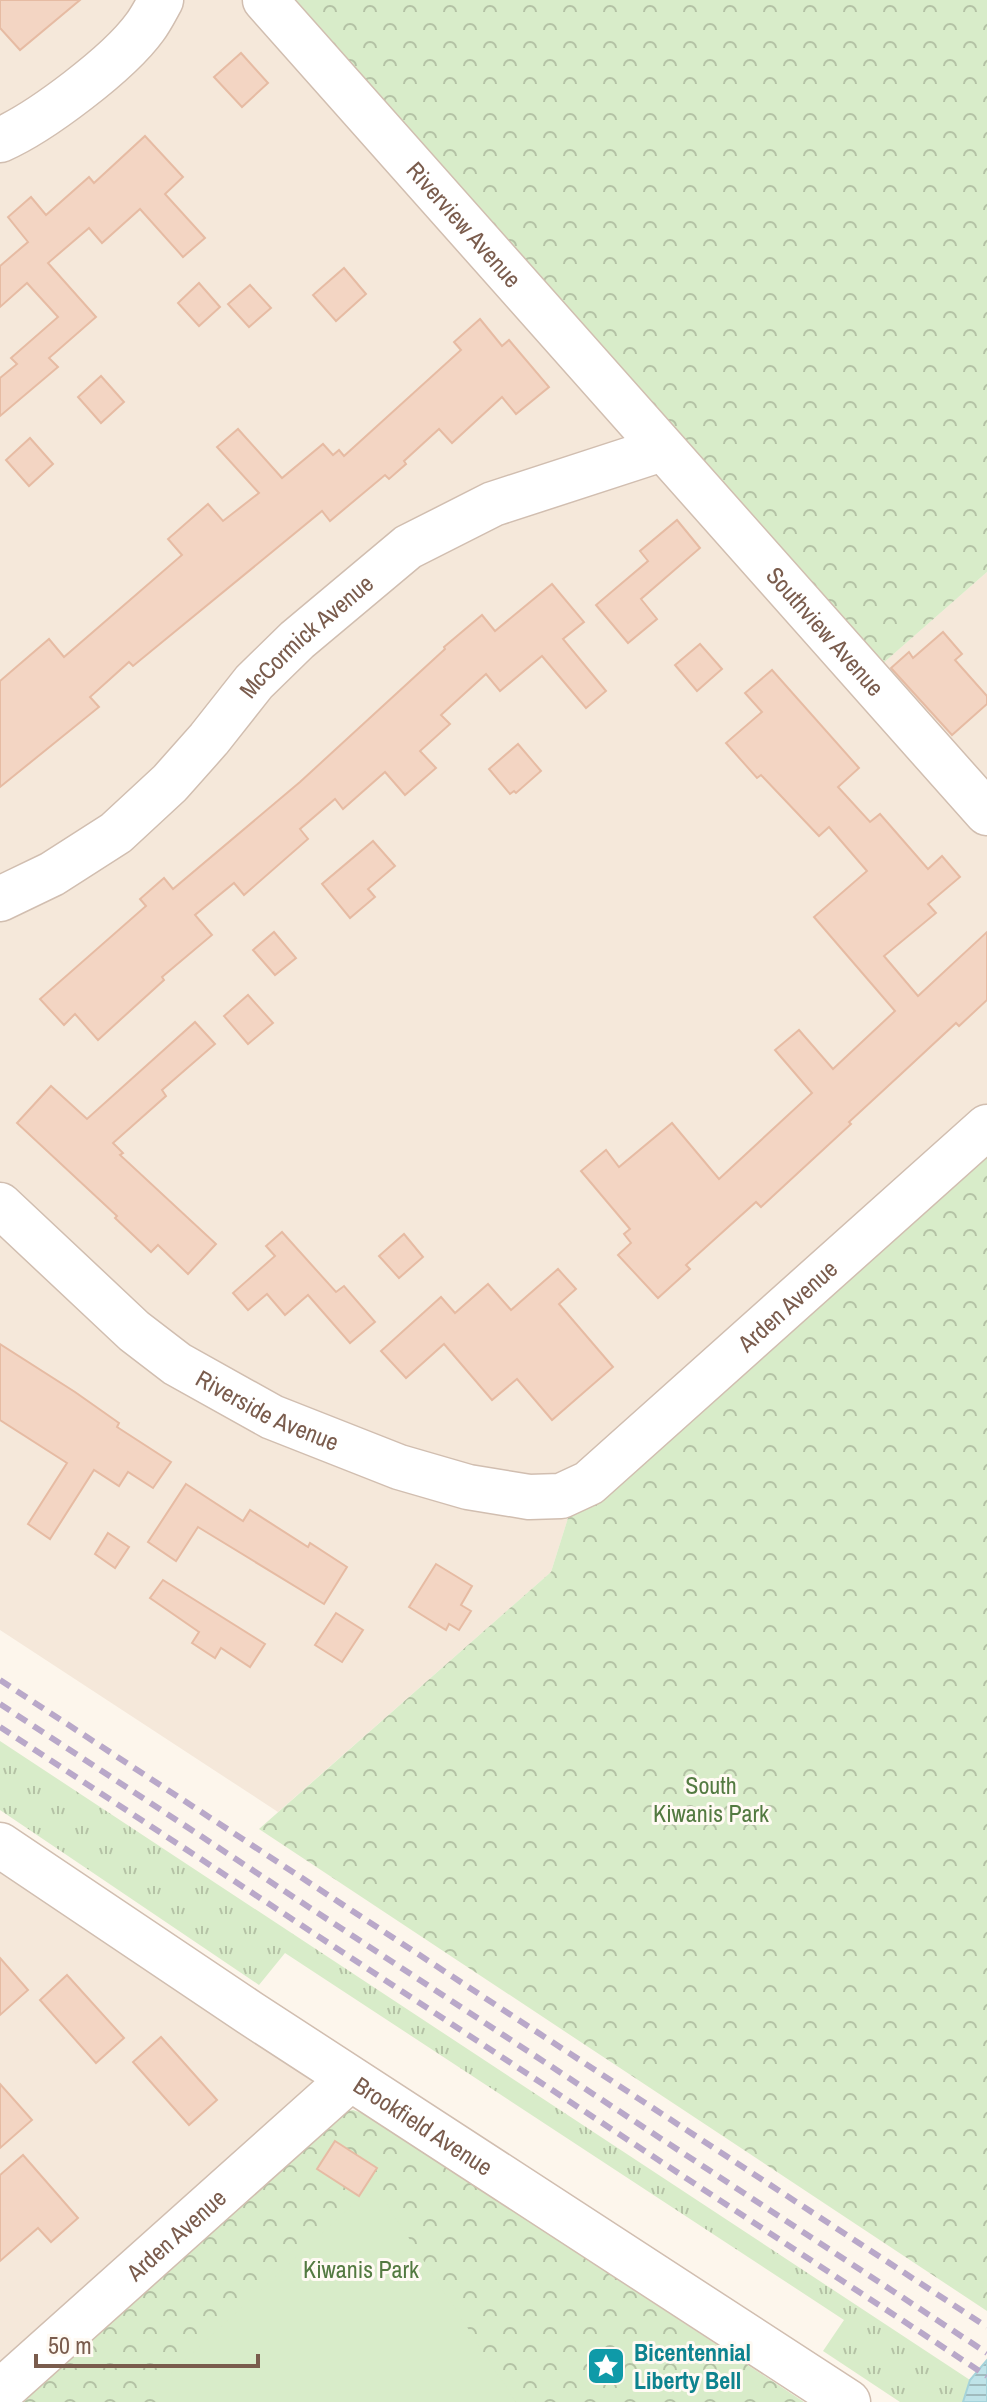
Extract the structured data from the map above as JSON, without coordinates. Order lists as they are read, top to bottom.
{
  "streets": {
    "street": [
      "Riverview Avenue",
      "Southview Avenue",
      "McCormick Avenue",
      "Arden Avenue",
      "Riverside Avenue",
      "Brookfield Avenue"
    ]
  },
  "crossings": [
    ["Riverview Avenue", "Southview Avenue"],
    ["Riverview Avenue", "McCormick Avenue"],
    ["Southview Avenue", "McCormick Avenue"],
    ["Arden Avenue", "Riverside Avenue"],
    ["Arden Avenue", "Brookfield Avenue"]
  ],
  "parks": ["South Kiwanis Park", "Kiwanis Park"],
  "places": {
    "place": ["Bicentennial Liberty Bell"]
  },
  "scale_bar": "50 m"
}
